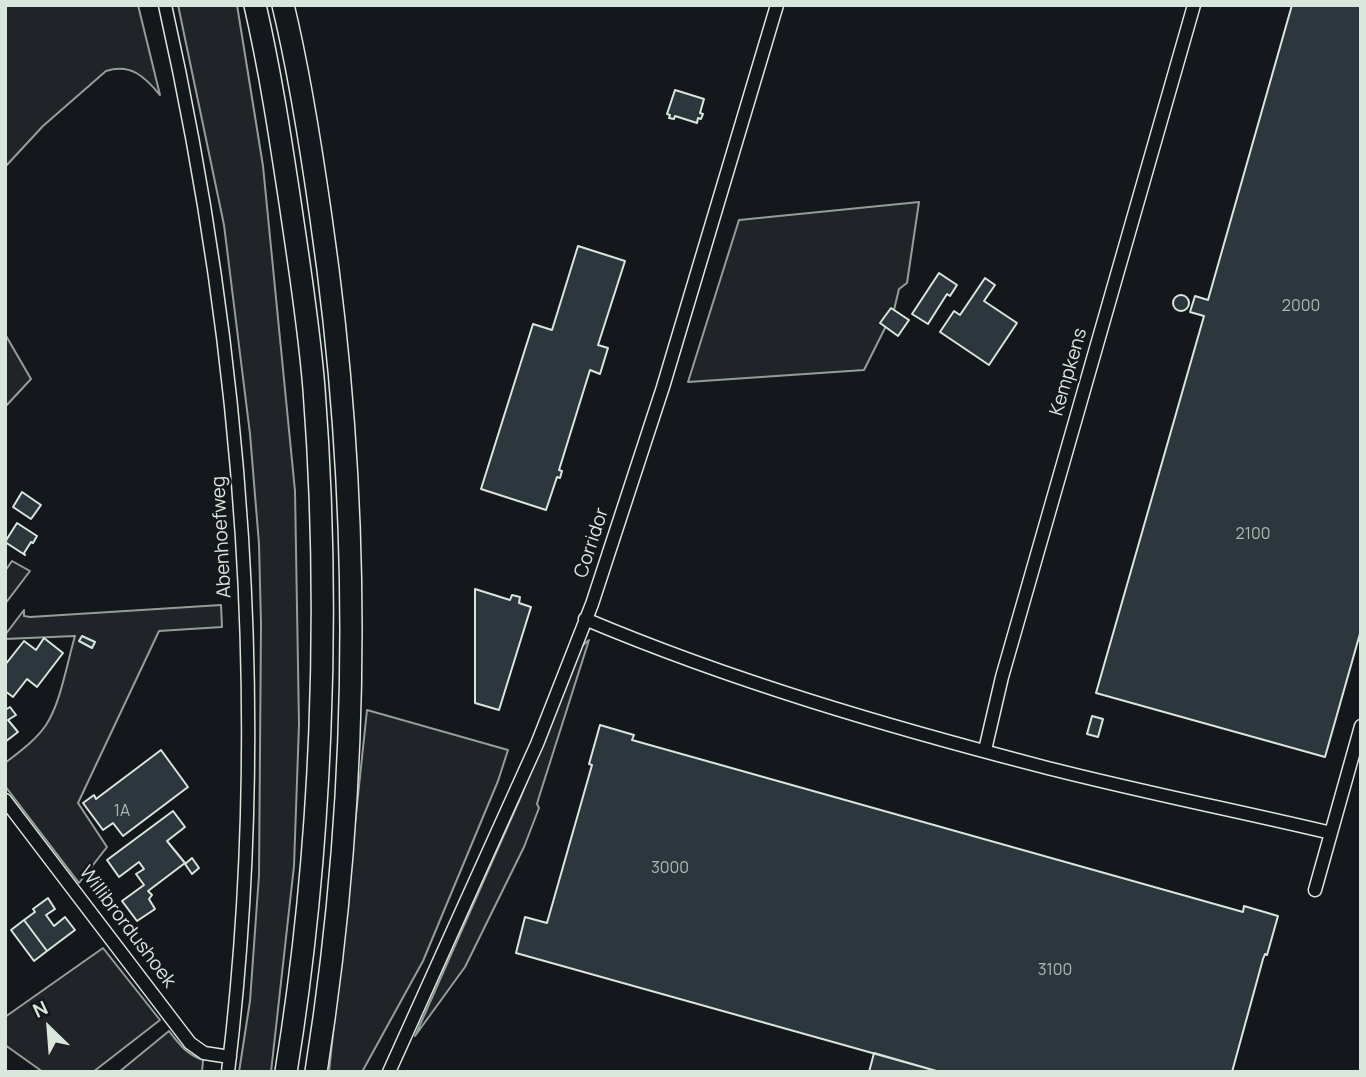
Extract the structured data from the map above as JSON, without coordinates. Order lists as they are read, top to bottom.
{
  "streets": {
    "street": [
      "Kempkens",
      "Abenhoefweg",
      "Corridor",
      "Willibrordushoek"
    ]
  },
  "crossings": [
    ["Abenhoefweg", "Willibrordushoek"]
  ],
  "house_numbers": [
    "2000",
    "2100",
    "1A",
    "3000",
    "3100"
  ],
  "north": "top left"
}
